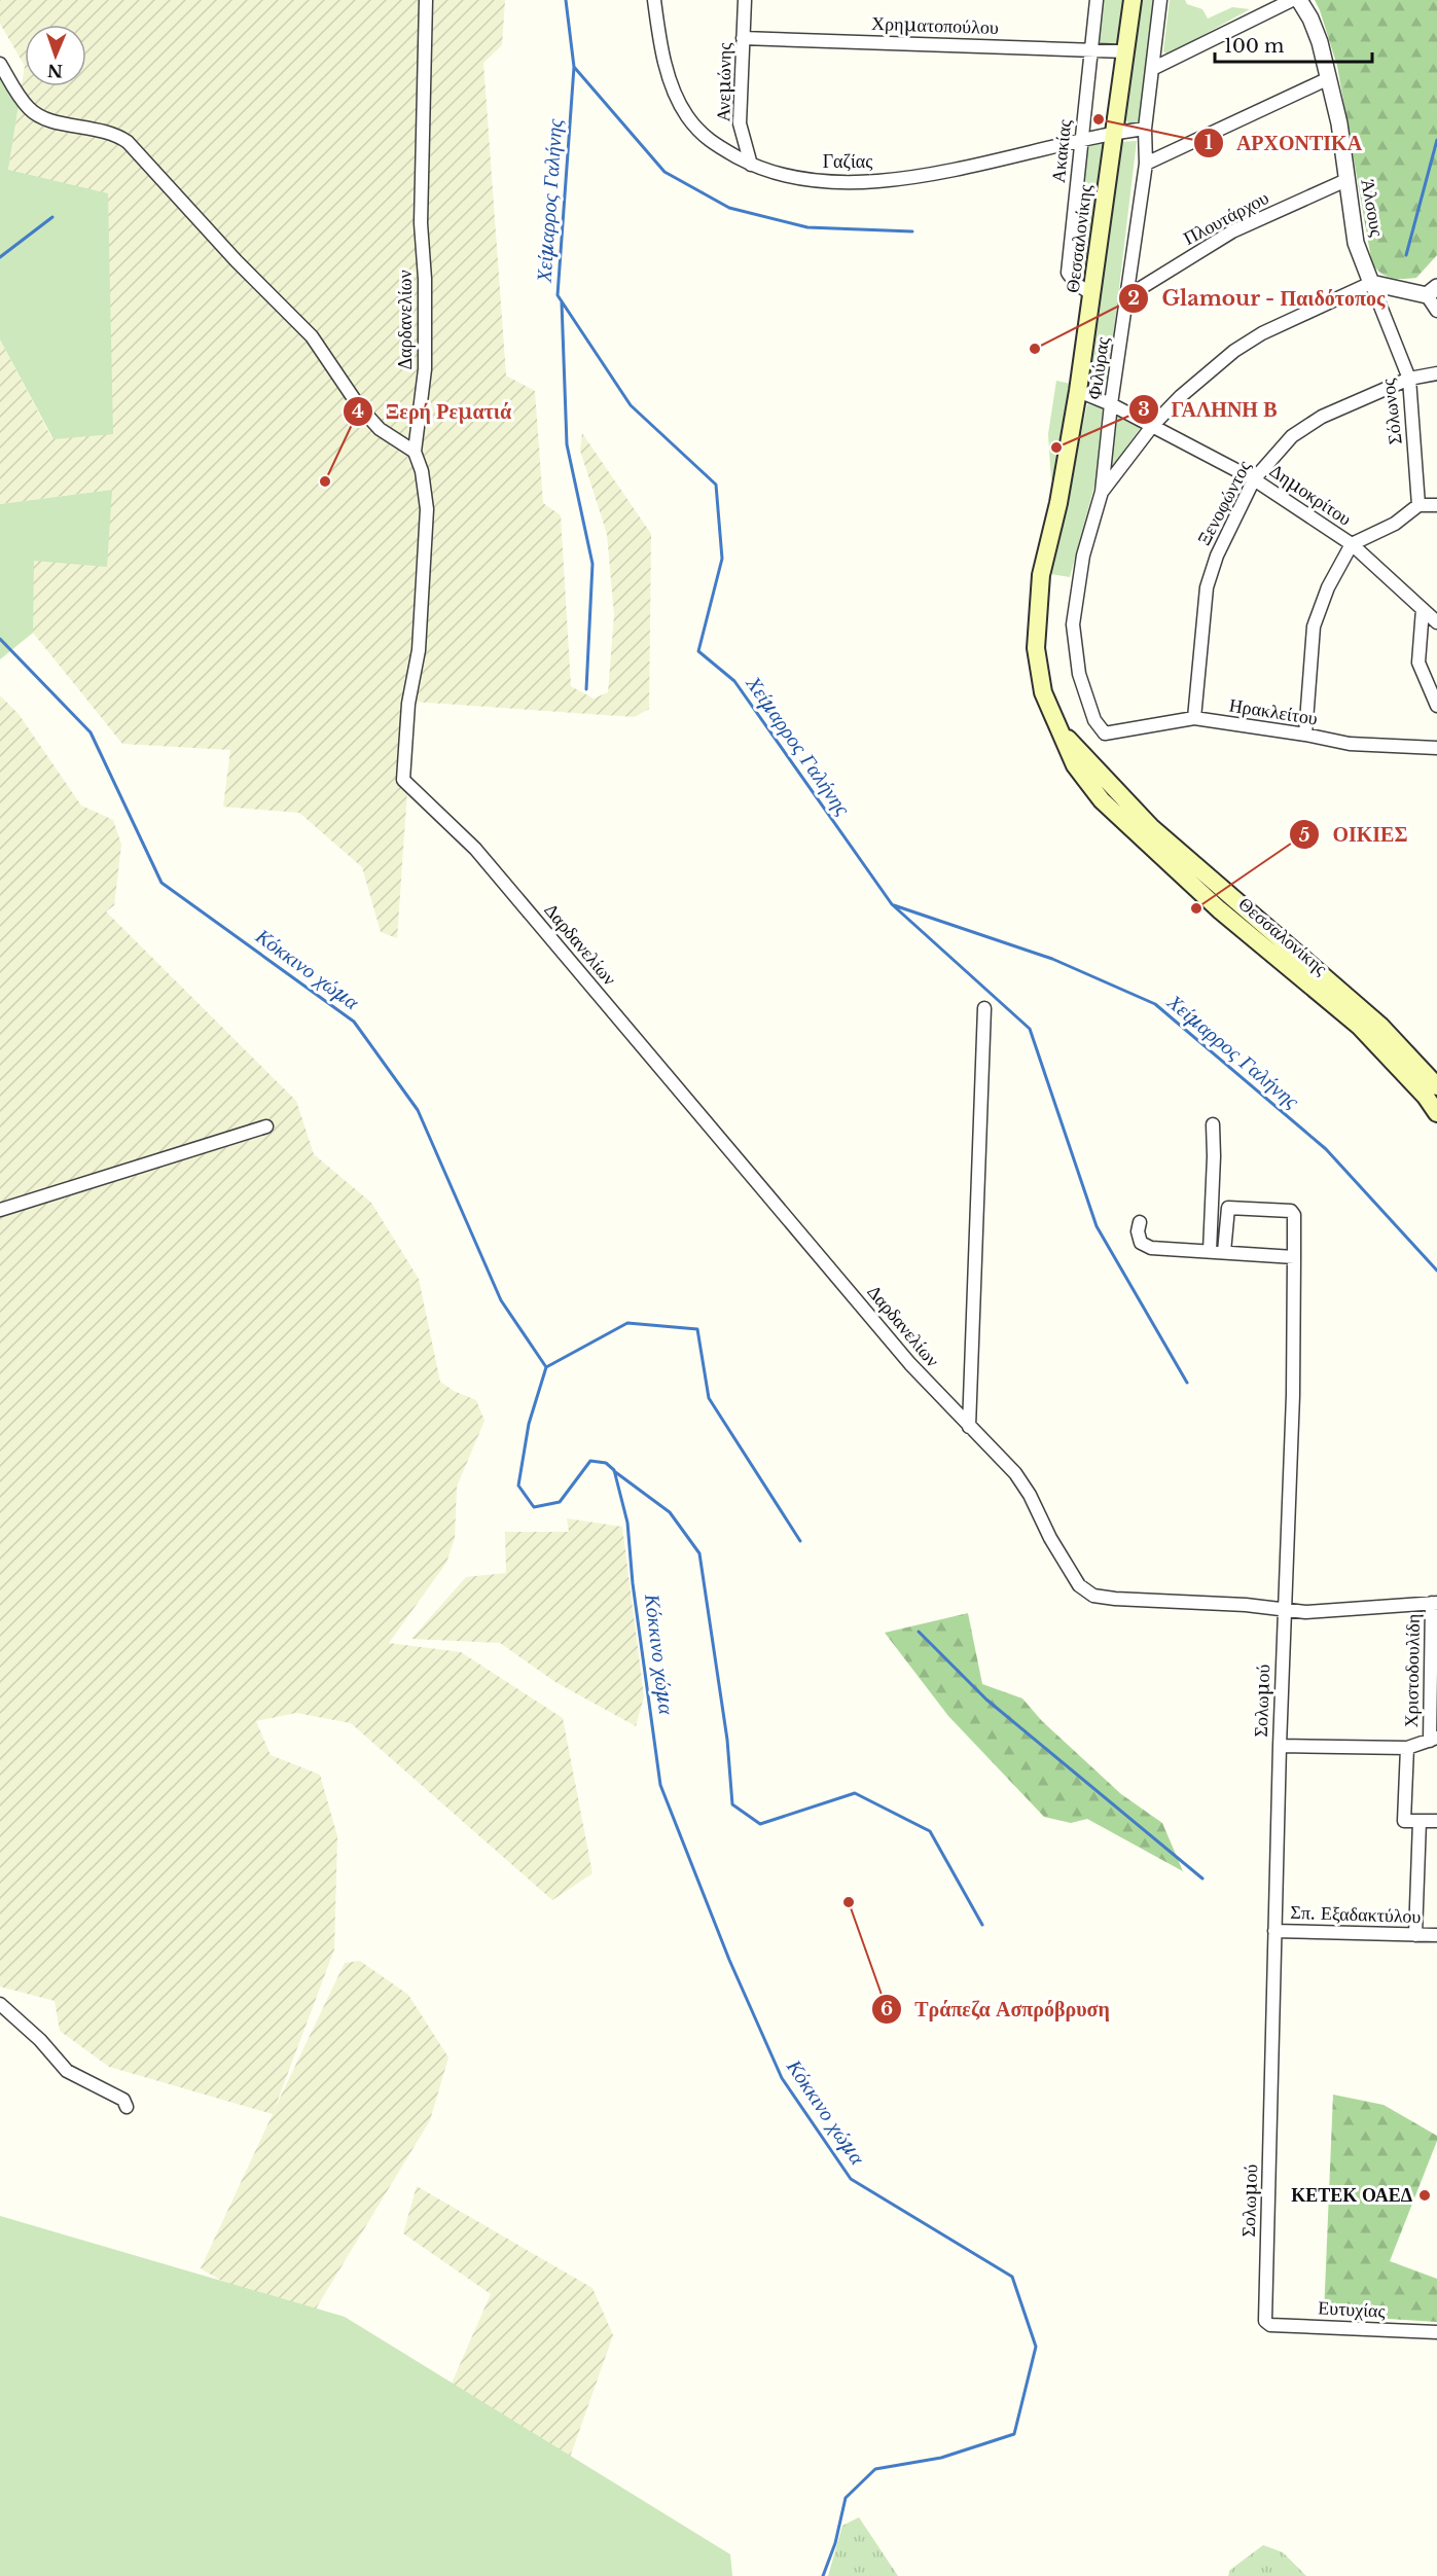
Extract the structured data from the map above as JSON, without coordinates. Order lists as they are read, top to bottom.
{
  "streets": {
    "main road": ["Θεσσαλονίκης"],
    "street": [
      "Χρηματοπούλου",
      "Ανεμώνης",
      "Ακακίας",
      "Γαζίας",
      "Άλσους",
      "Πλουτάρχου",
      "Δαρδανελίων",
      "Φιλύρας",
      "Σόλωνος",
      "Δημοκρίτου",
      "Ξενοφώντος",
      "Ηρακλείτου",
      "Χριστοδουλίδη",
      "Σολωμού",
      "Σπ. Εξαδακτύλου",
      "Ευτυχίας"
    ]
  },
  "crossings": [
    ["Χρηματοπούλου", "Ανεμώνης"],
    ["Χρηματοπούλου", "Ακακίας"],
    ["Χρηματοπούλου", "Θεσσαλονίκης"],
    ["Ανεμώνης", "Γαζίας"],
    ["Ακακίας", "Γαζίας"],
    ["Ακακίας", "Θεσσαλονίκης"],
    ["Γαζίας", "Θεσσαλονίκης"],
    ["Γαζίας", "Φιλύρας"],
    ["Άλσους", "Πλουτάρχου"],
    ["Άλσους", "Σόλωνος"],
    ["Πλουτάρχου", "Φιλύρας"],
    ["Θεσσαλονίκης", "Δημοκρίτου"],
    ["Δαρδανελίων", "Χριστοδουλίδη"],
    ["Δαρδανελίων", "Σολωμού"],
    ["Φιλύρας", "Δημοκρίτου"],
    ["Φιλύρας", "Ηρακλείτου"],
    ["Σόλωνος", "Ξενοφώντος"],
    ["Δημοκρίτου", "Ξενοφώντος"],
    ["Ξενοφώντος", "Ηρακλείτου"],
    ["Σολωμού", "Σπ. Εξαδακτύλου"],
    ["Σολωμού", "Ευτυχίας"]
  ],
  "water": ["Χείμαρρος Γαλήνης", "Κόκκινο χώμα"],
  "places": [
    "ΑΡΧΟΝΤΙΚΑ",
    "Glamour - Παιδότοπος",
    "ΓΑΛΗΝΗ Β",
    "Ξερή Ρεματιά",
    "ΟΙΚΙΕΣ",
    "Τράπεζα Ασπρόβρυση",
    "ΚΕΤΕΚ ΟΑΕΔ"
  ],
  "scale_bar": "100 m",
  "north": "bottom"
}
